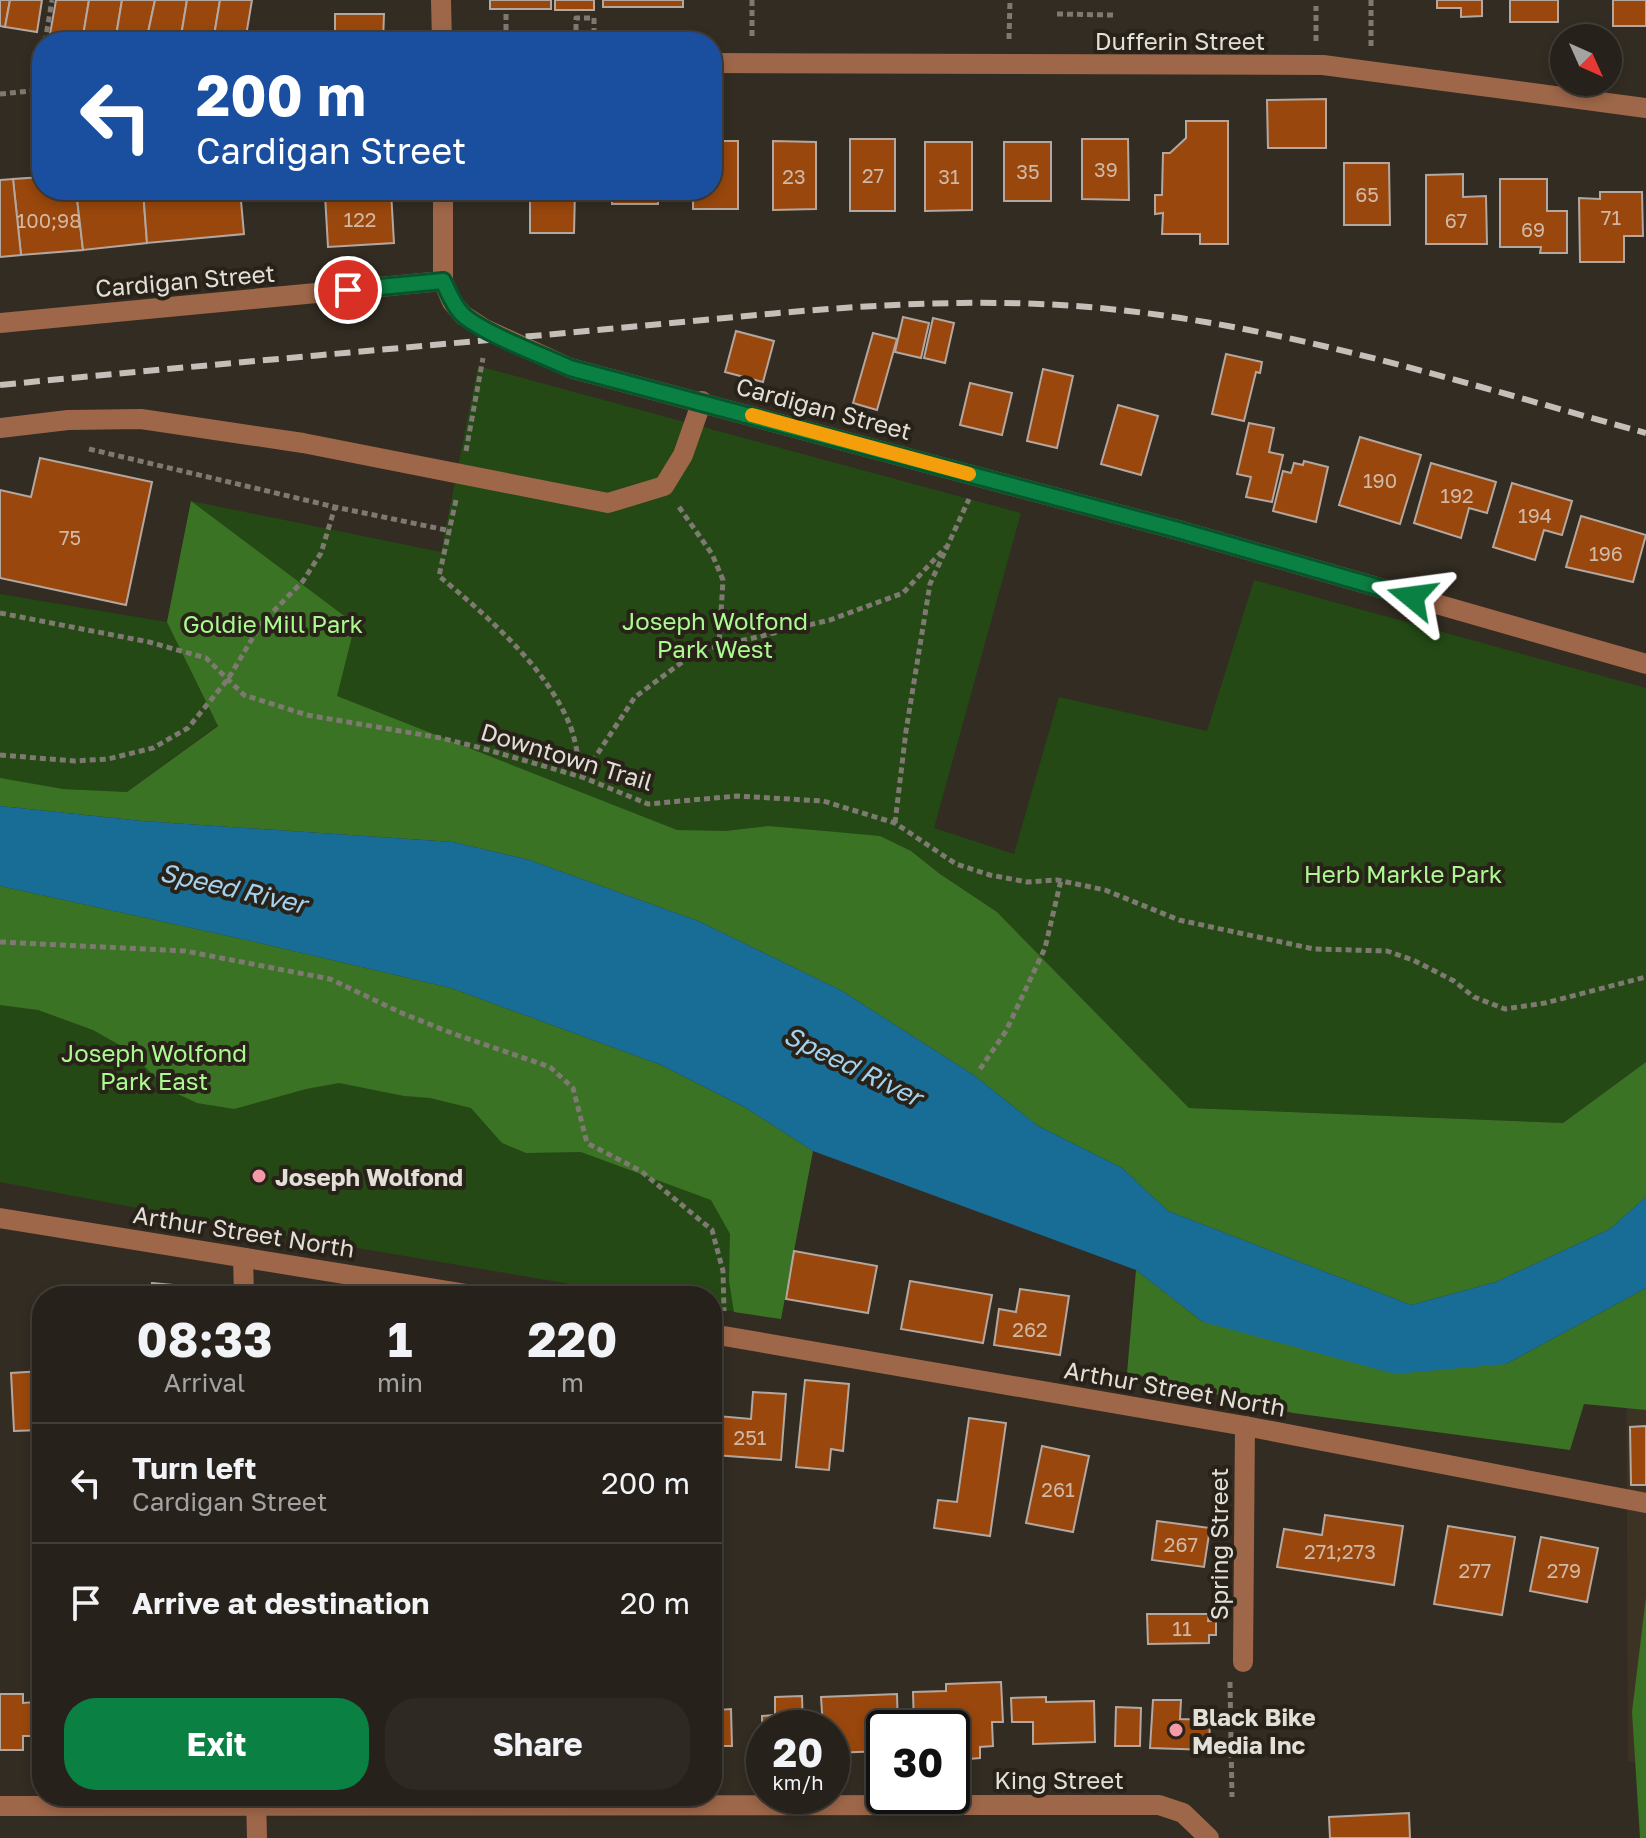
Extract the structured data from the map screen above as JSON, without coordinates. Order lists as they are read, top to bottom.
{
  "streets": {
    "street": [
      "Dufferin Street",
      "Cardigan Street",
      "Arthur Street North",
      "Spring Street",
      "King Street"
    ],
    "path": ["Downtown Trail"]
  },
  "crossings": [
    ["Arthur Street North", "Spring Street"]
  ],
  "water": ["Speed River"],
  "parks": [
    "Joseph Wolfond Park West",
    "Goldie Mill Park",
    "Herb Markle Park",
    "Joseph Wolfond Park East"
  ],
  "places": ["Joseph Wolfond", "Black Bike Media Inc"],
  "house_numbers": [
    "39",
    "35",
    "27",
    "23",
    "31",
    "65",
    "71",
    "122",
    "100;98",
    "67",
    "69",
    "190",
    "192",
    "194",
    "75",
    "196",
    "262",
    "251",
    "261",
    "267",
    "271;273",
    "277",
    "279",
    "11"
  ],
  "north": "bottom right",
  "page": {
    "turn": ["200 m", "Cardigan Street"],
    "eta": [
      "08:33",
      "Arrival",
      "1",
      "min",
      "220",
      "m"
    ],
    "list": [
      {
        "name": "Turn left",
        "note": "Cardigan Street",
        "value": "200 m"
      },
      {
        "name": "Arrive at destination",
        "value": "20 m"
      }
    ],
    "buttons": ["Exit", "Share"],
    "speed": "20 km/h",
    "limit": "30"
  }
}
